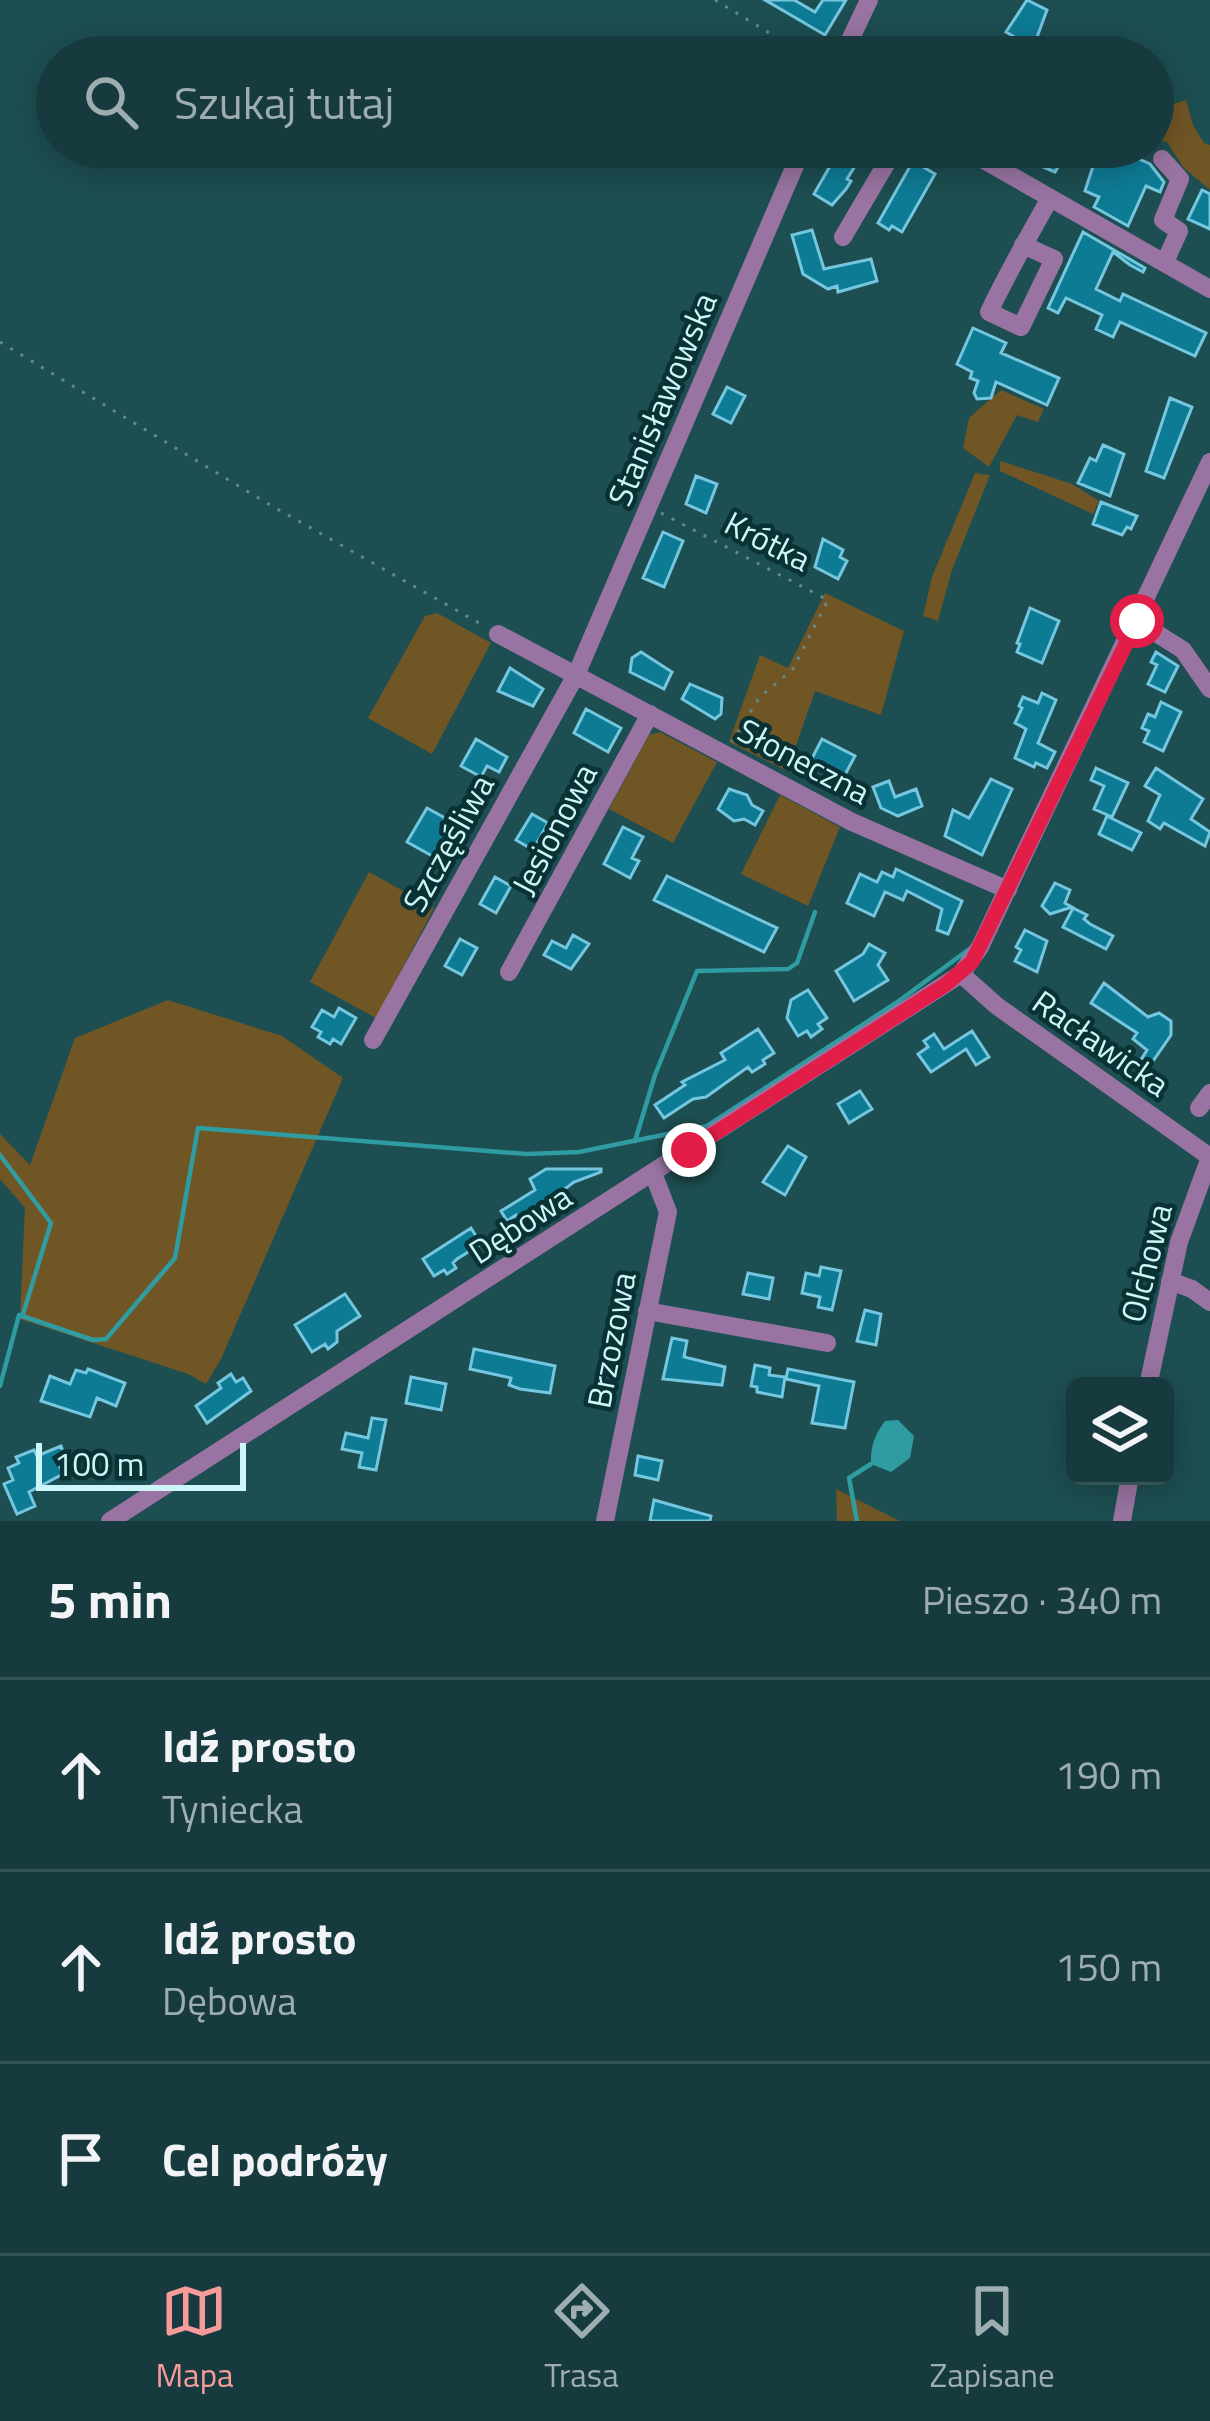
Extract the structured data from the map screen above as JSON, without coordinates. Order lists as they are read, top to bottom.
{
  "streets": {
    "street": [
      "Stanisławowska",
      "Słoneczna",
      "Jesionowa",
      "Szczęśliwa",
      "Racławicka",
      "Dębowa",
      "Olchowa",
      "Brzozowa"
    ],
    "path": ["Krótka"]
  },
  "crossings": [
    ["Stanisławowska", "Krótka"],
    ["Stanisławowska", "Słoneczna"],
    ["Stanisławowska", "Szczęśliwa"],
    ["Krótka", "Słoneczna"],
    ["Słoneczna", "Jesionowa"],
    ["Słoneczna", "Szczęśliwa"],
    ["Racławicka", "Dębowa"],
    ["Racławicka", "Olchowa"],
    ["Dębowa", "Brzozowa"]
  ],
  "scale_bar": "100 m",
  "page": {
    "search": "Szukaj tutaj",
    "scale": "100 m",
    "heading": ["5 min", "Pieszo · 340 m"],
    "list": [
      ["Idź prosto", "Tyniecka", "190 m"],
      ["Idź prosto", "Dębowa", "150 m"],
      "Cel podróży"
    ],
    "nav": ["Mapa", "Trasa", "Zapisane"]
  }
}
